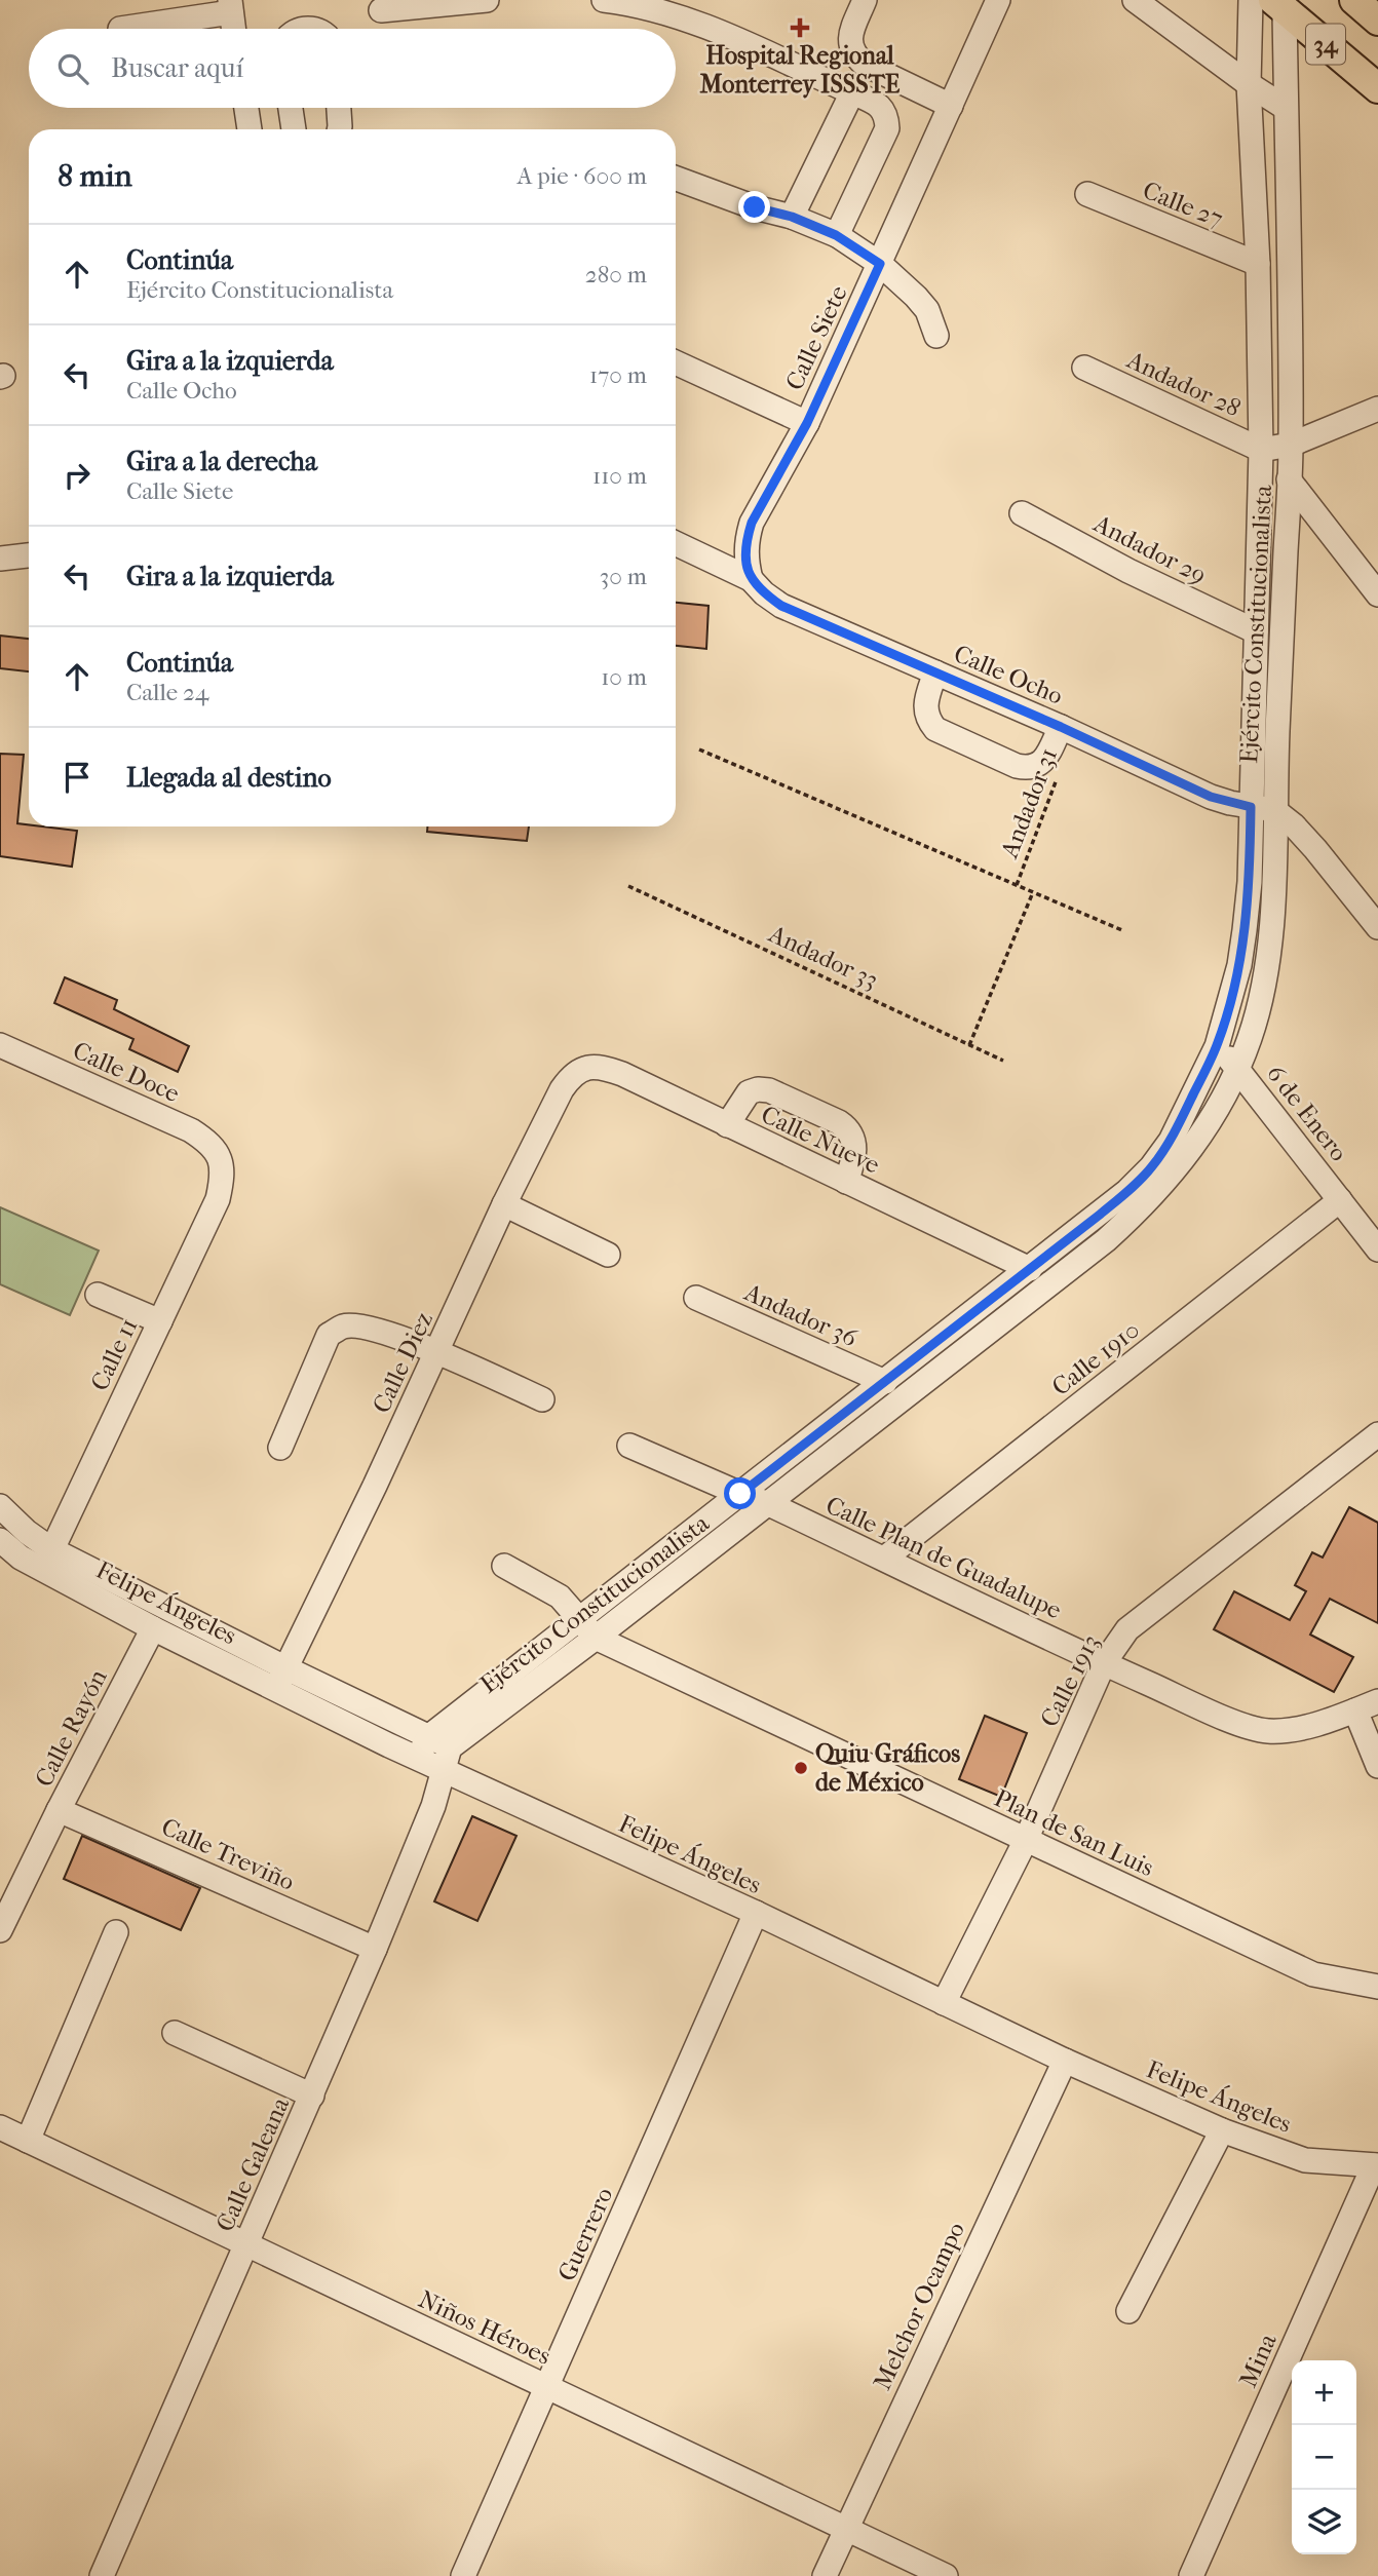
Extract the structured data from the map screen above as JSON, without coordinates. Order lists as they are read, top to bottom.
{
  "streets": {
    "main road": ["34"],
    "street": [
      "Calle 27",
      "Calle Siete",
      "Andador 28",
      "Andador 29",
      "Ejército Constitucionalista",
      "Calle Ocho",
      "Calle Doce",
      "6 de Enero",
      "Calle Nueve",
      "Andador 36",
      "Calle 11",
      "Calle 1910",
      "Calle Diez",
      "Calle Plan de Guadalupe",
      "Felipe Ángeles",
      "Calle 1913",
      "Calle Rayón",
      "Plan de San Luis",
      "Calle Treviño",
      "Calle Galeana",
      "Guerrero",
      "Melchor Ocampo",
      "Niños Héroes",
      "Mina"
    ],
    "path": ["Andador 31", "Andador 33"]
  },
  "crossings": [
    ["34", "Ejército Constitucionalista"],
    ["Calle 27", "Ejército Constitucionalista"],
    ["Calle Siete", "Calle Ocho"],
    ["Andador 28", "Ejército Constitucionalista"],
    ["Andador 29", "Ejército Constitucionalista"],
    ["Ejército Constitucionalista", "Calle Ocho"],
    ["Ejército Constitucionalista", "6 de Enero"],
    ["Ejército Constitucionalista", "Calle Nueve"],
    ["Ejército Constitucionalista", "Andador 36"],
    ["Ejército Constitucionalista", "Calle Plan de Guadalupe"],
    ["Ejército Constitucionalista", "Felipe Ángeles"],
    ["Ejército Constitucionalista", "Plan de San Luis"],
    ["Calle Doce", "Calle 11"],
    ["6 de Enero", "Calle 1910"],
    ["Calle Nueve", "Calle Diez"],
    ["Calle 11", "Felipe Ángeles"],
    ["Calle 1910", "Calle Plan de Guadalupe"],
    ["Calle Diez", "Felipe Ángeles"],
    ["Calle Plan de Guadalupe", "Calle 1913"],
    ["Felipe Ángeles", "Calle 1913"],
    ["Felipe Ángeles", "Calle Rayón"],
    ["Felipe Ángeles", "Calle Galeana"],
    ["Felipe Ángeles", "Guerrero"],
    ["Felipe Ángeles", "Melchor Ocampo"],
    ["Felipe Ángeles", "Mina"],
    ["Calle 1913", "Plan de San Luis"],
    ["Calle Rayón", "Calle Treviño"],
    ["Calle Treviño", "Calle Galeana"],
    ["Calle Galeana", "Niños Héroes"],
    ["Guerrero", "Niños Héroes"],
    ["Melchor Ocampo", "Niños Héroes"]
  ],
  "places": {
    "health": ["Hospital Regional Monterrey ISSSTE"],
    "other": ["Quiu Gráficos de México"]
  },
  "page": {
    "search": "Buscar aquí",
    "heading": ["8 min", "A pie · 600 m"],
    "list": [
      ["Continúa", "Ejército Constitucionalista", "280 m"],
      ["Gira a la izquierda", "Calle Ocho", "170 m"],
      ["Gira a la derecha", "Calle Siete", "110 m"],
      ["Gira a la izquierda", "30 m"],
      ["Continúa", "Calle 24", "10 m"],
      "Llegada al destino"
    ],
    "map_buttons": ["+", "−"]
  }
}
